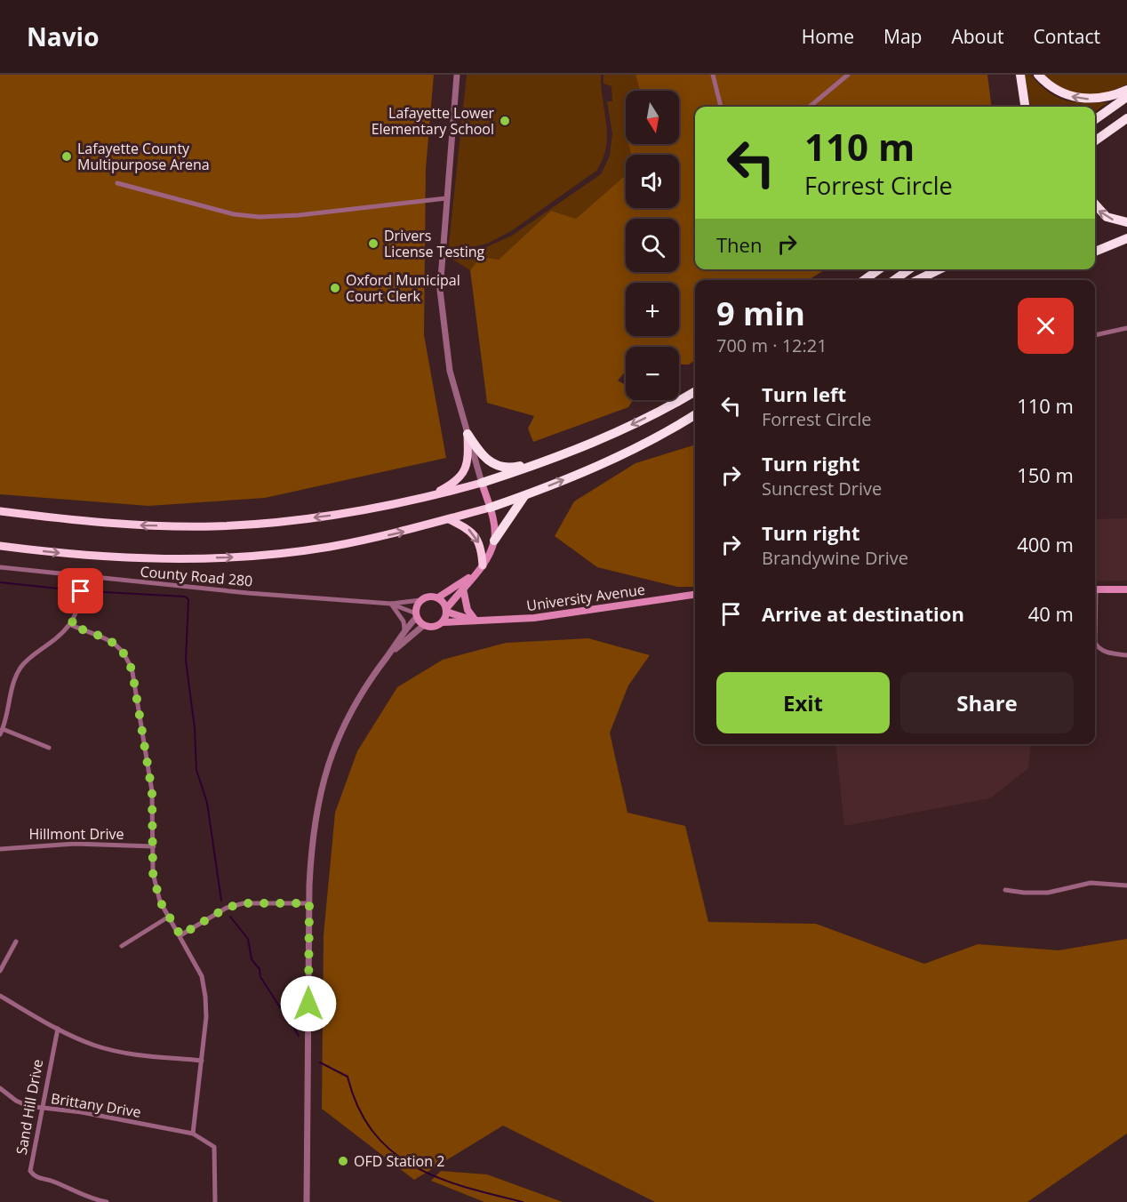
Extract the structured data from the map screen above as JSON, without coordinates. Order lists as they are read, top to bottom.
{
  "streets": {
    "main road": ["University Avenue"],
    "street": [
      "County Road 280",
      "Hillmont Drive",
      "Brittany Drive",
      "Sand Hill Drive"
    ]
  },
  "crossings": [
    ["Brittany Drive", "Sand Hill Drive"]
  ],
  "places": [
    "Lafayette Lower Elementary School",
    "Lafayette County Multipurpose Arena",
    "Drivers License Testing",
    "Oxford Municipal Court Clerk",
    "OFD Station 2"
  ],
  "north": "bottom",
  "page": {
    "header": "Navio",
    "nav": [
      "Home",
      "Map",
      "About",
      "Contact"
    ],
    "map_buttons": ["+", "−"],
    "turn": ["110 m", "Forrest Circle"],
    "then": "Then",
    "heading": ["9 min", "700 m · 12:21"],
    "list": [
      {
        "name": "Turn left",
        "note": "Forrest Circle",
        "value": "110 m"
      },
      {
        "name": "Turn right",
        "note": "Suncrest Drive",
        "value": "150 m"
      },
      {
        "name": "Turn right",
        "note": "Brandywine Drive",
        "value": "400 m"
      },
      {
        "name": "Arrive at destination",
        "value": "40 m"
      }
    ],
    "buttons": ["Exit", "Share"]
  }
}
